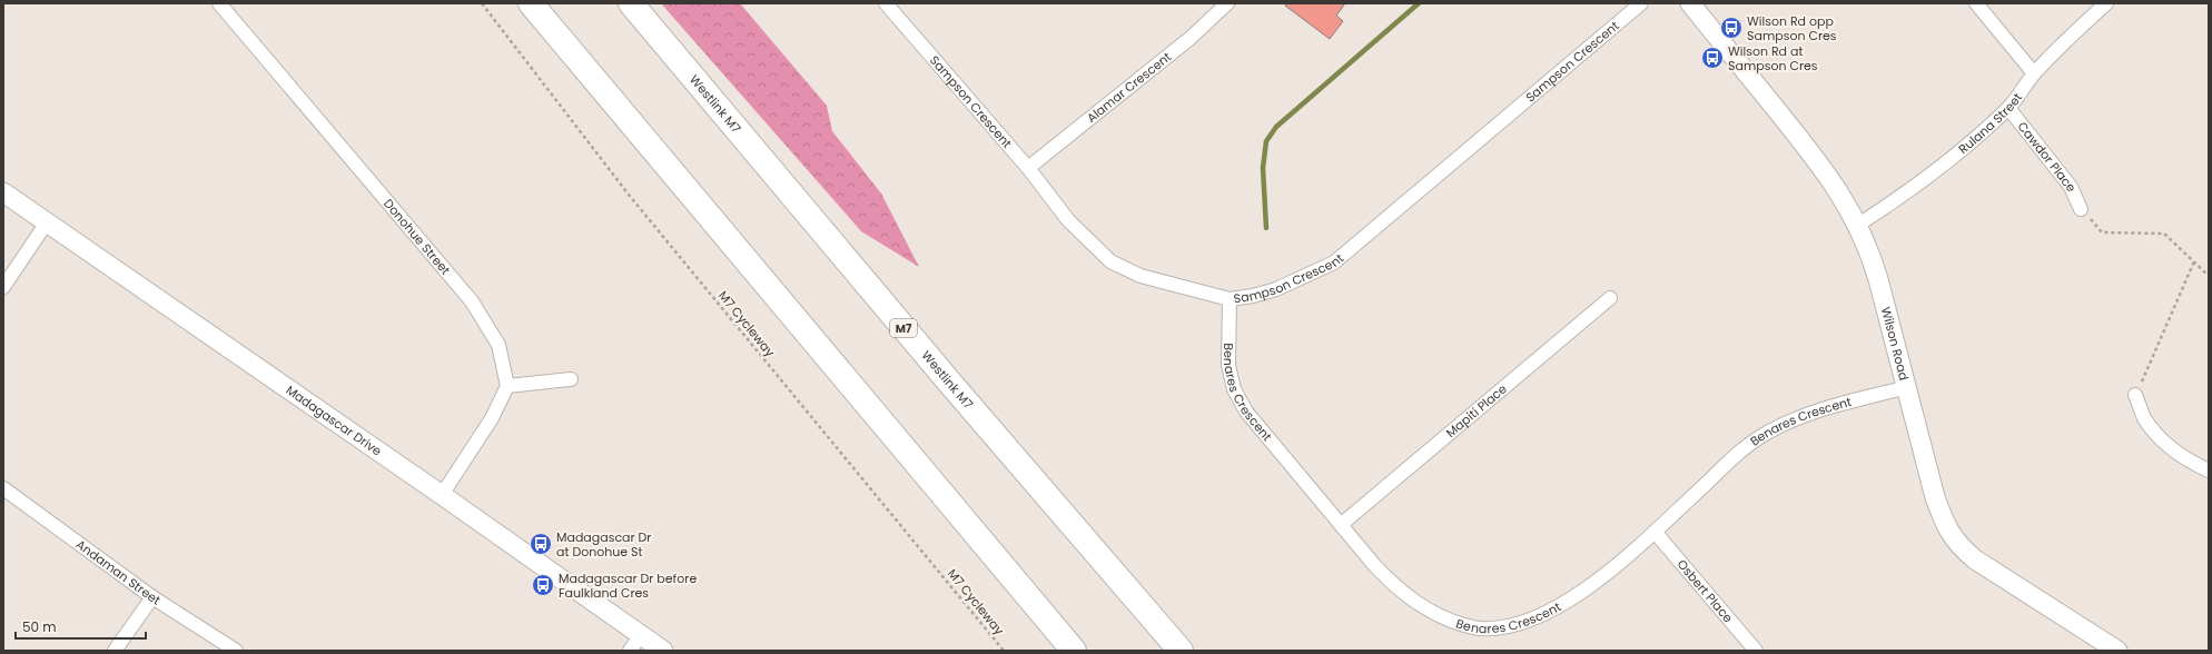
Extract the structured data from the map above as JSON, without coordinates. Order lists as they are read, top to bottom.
{
  "streets": {
    "highway": ["Westlink M7", "M7"],
    "street": [
      "Sampson Crescent",
      "Alamar Crescent",
      "Rulana Street",
      "Cawdor Place",
      "Donohue Street",
      "Wilson Road",
      "Benares Crescent",
      "Mapiti Place",
      "Madagascar Drive",
      "Andaman Street",
      "Osbert Place"
    ],
    "path": ["M7 Cycleway"]
  },
  "crossings": [
    ["Sampson Crescent", "Alamar Crescent"],
    ["Sampson Crescent", "Benares Crescent"],
    ["Rulana Street", "Cawdor Place"],
    ["Rulana Street", "Wilson Road"],
    ["Wilson Road", "Benares Crescent"],
    ["Benares Crescent", "Mapiti Place"],
    ["Benares Crescent", "Osbert Place"]
  ],
  "places": {
    "bus stop": [
      "Wilson Rd opp Sampson Cres",
      "Wilson Rd at Sampson Cres",
      "Madagascar Dr at Donohue St",
      "Madagascar Dr before Faulkland Cres"
    ]
  },
  "scale_bar": "50 m"
}
